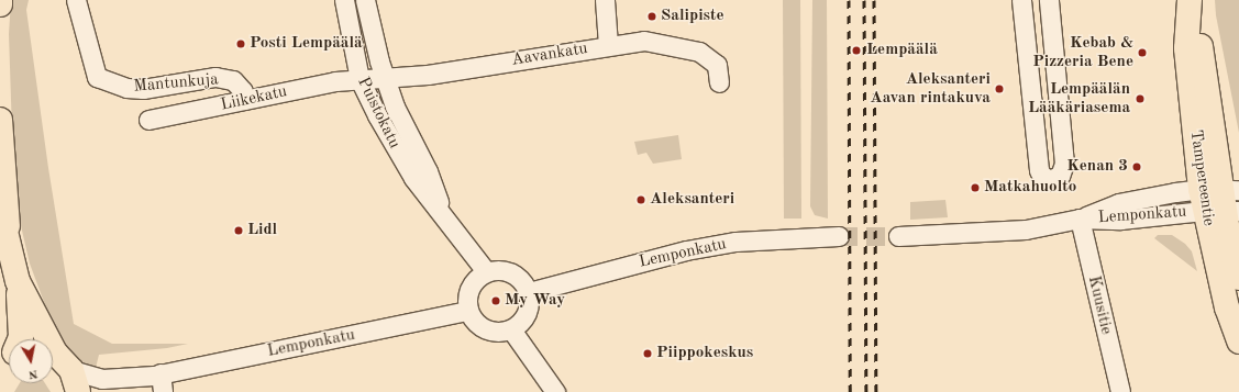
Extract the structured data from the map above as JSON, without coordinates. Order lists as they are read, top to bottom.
{
  "streets": {
    "main road": ["Tampereentie"],
    "street": [
      "Aavankatu",
      "Mantunkuja",
      "Liikekatu",
      "Puistokatu",
      "Lemponkatu",
      "Kuusitie"
    ]
  },
  "crossings": [
    ["Aavankatu", "Liikekatu"],
    ["Aavankatu", "Puistokatu"],
    ["Mantunkuja", "Liikekatu"],
    ["Liikekatu", "Puistokatu"],
    ["Puistokatu", "Lemponkatu"],
    ["Tampereentie", "Lemponkatu"],
    ["Lemponkatu", "Kuusitie"]
  ],
  "places": [
    "Salipiste",
    "Posti Lempäälä",
    "Lempäälä",
    "Kebab & Pizzeria Bene",
    "Aleksanteri Aavan rintakuva",
    "Lempäälän Lääkäriasema",
    "Kenan 3",
    "Matkahuolto",
    "Aleksanteri",
    "Lidl",
    "My Way",
    "Piippokeskus"
  ],
  "north": "bottom"
}
